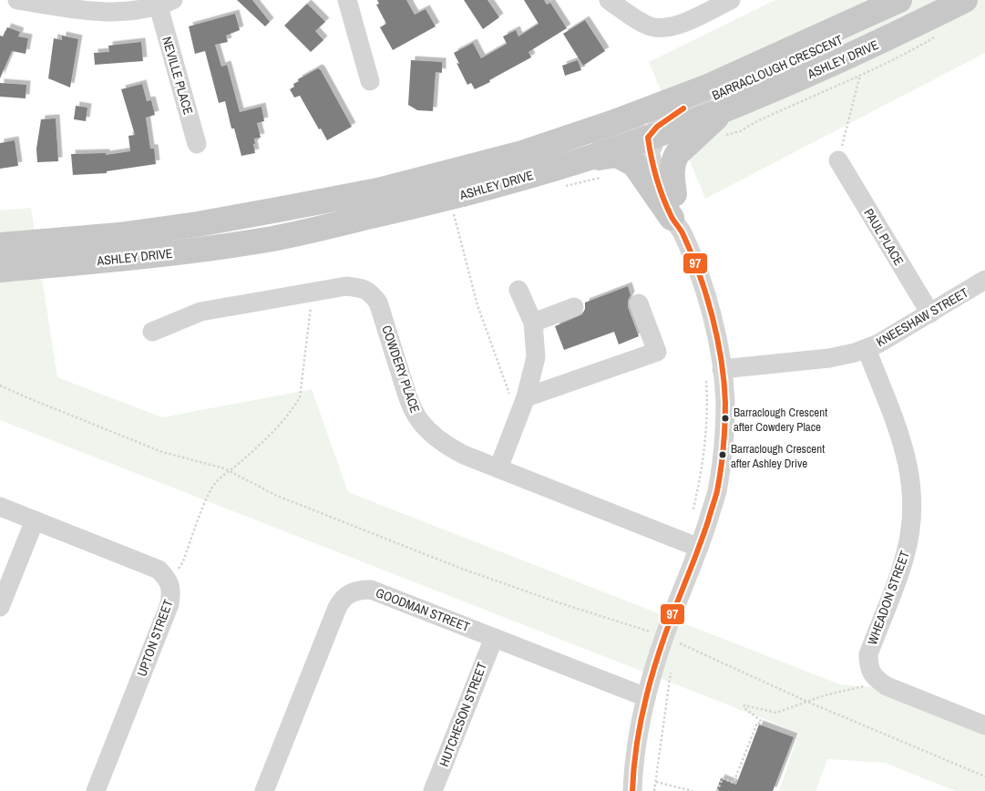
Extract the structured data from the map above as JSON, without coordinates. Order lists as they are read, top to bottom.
{
  "streets": {
    "main road": ["ASHLEY DRIVE"],
    "street": [
      "BARRACLOUGH CRESCENT",
      "NEVILLE PLACE",
      "PAUL PLACE",
      "KNEESHAW STREET",
      "COWDERY PLACE",
      "WHEADON STREET",
      "GOODMAN STREET",
      "UPTON STREET",
      "HUTCHESON STREET"
    ]
  },
  "crossings": [
    ["ASHLEY DRIVE", "BARRACLOUGH CRESCENT"],
    ["PAUL PLACE", "KNEESHAW STREET"],
    ["KNEESHAW STREET", "WHEADON STREET"],
    ["GOODMAN STREET", "HUTCHESON STREET"]
  ],
  "places": ["Barraclough Crescent after Cowdery Place", "Barraclough Crescent after Ashley Drive"],
  "lines": ["transit line 97"]
}
